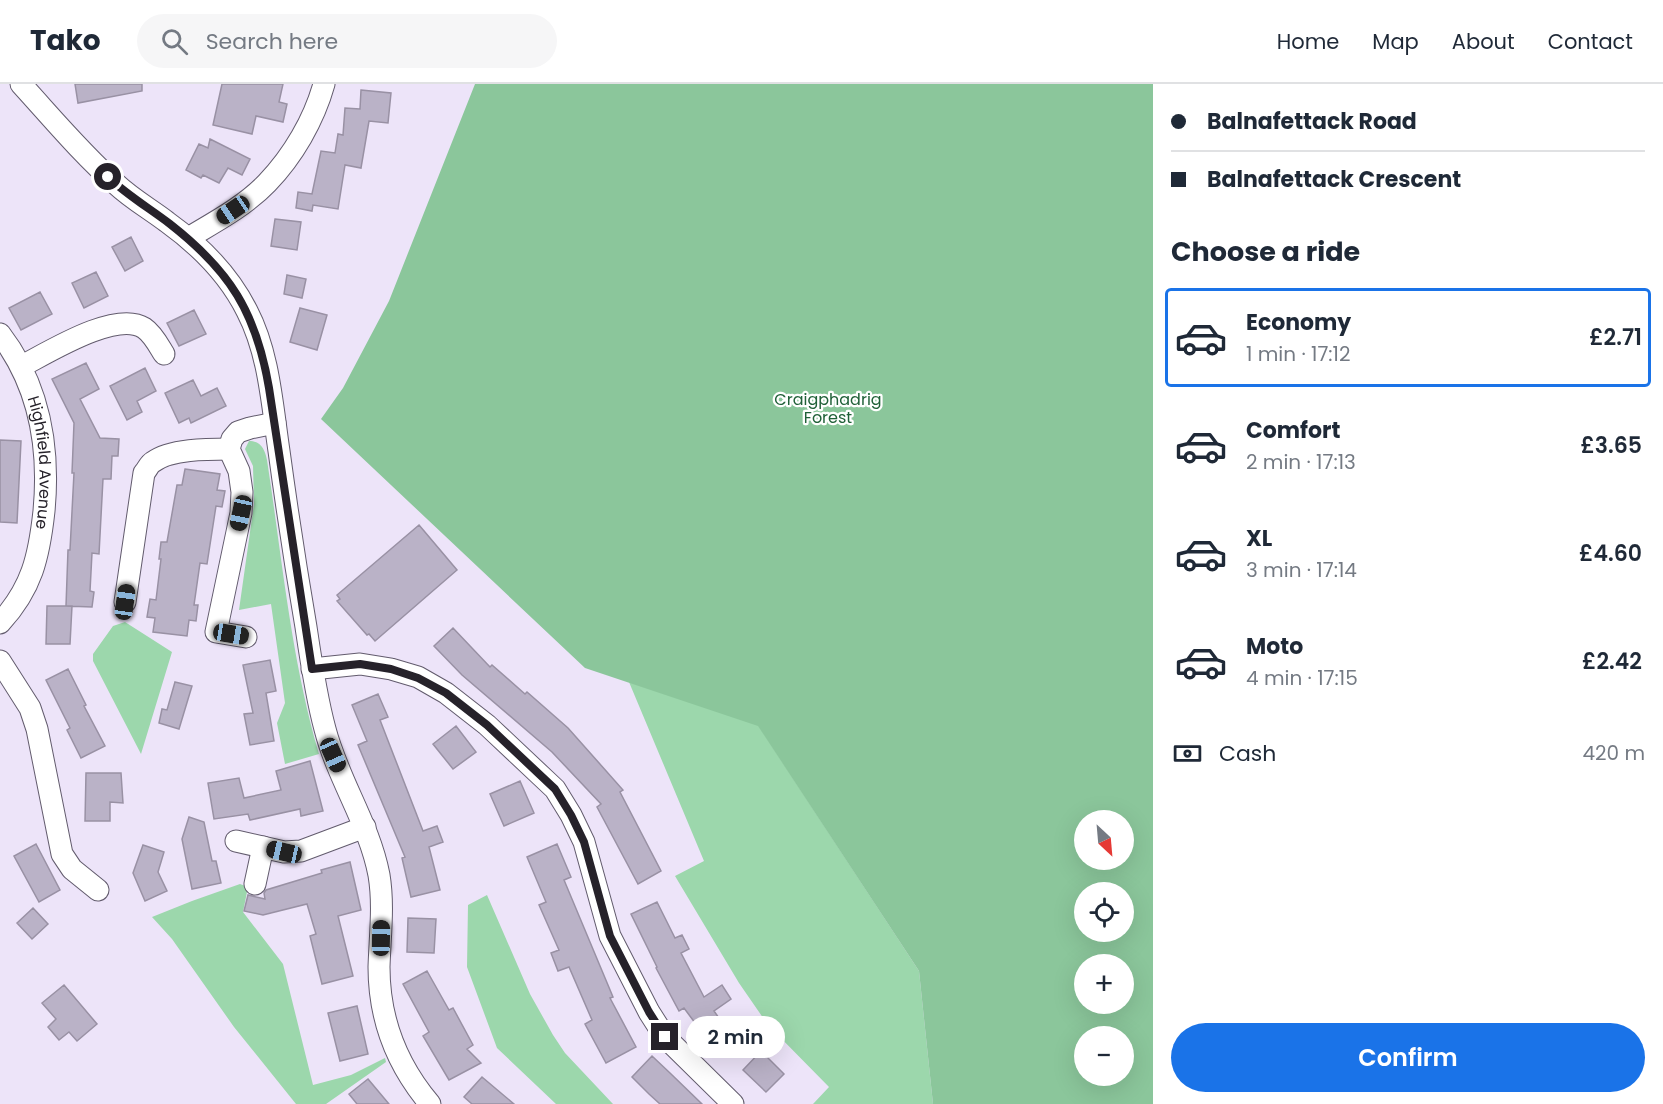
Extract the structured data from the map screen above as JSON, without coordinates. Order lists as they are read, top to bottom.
{
  "streets": {
    "street": ["Highfield Avenue"]
  },
  "parks": ["Craigphadrig Forest"],
  "north": "bottom right",
  "page": {
    "header": "Tako",
    "search": "Search here",
    "nav": [
      "Home",
      "Map",
      "About",
      "Contact"
    ],
    "banner": ["Balnafettack Road", "Balnafettack Crescent"],
    "heading": "Choose a ride",
    "list": [
      {
        "name": "Economy",
        "note": "1 min · 17:12",
        "value": "£2.71"
      },
      {
        "name": "Comfort",
        "note": "2 min · 17:13",
        "value": "£3.65"
      },
      {
        "name": "XL",
        "note": "3 min · 17:14",
        "value": "£4.60"
      },
      {
        "name": "Moto",
        "note": "4 min · 17:15",
        "value": "£2.42"
      }
    ],
    "pay": ["Cash", "420 m"],
    "map_buttons": ["+", "−"],
    "buttons": "Confirm",
    "bubble": "2 min"
  }
}
